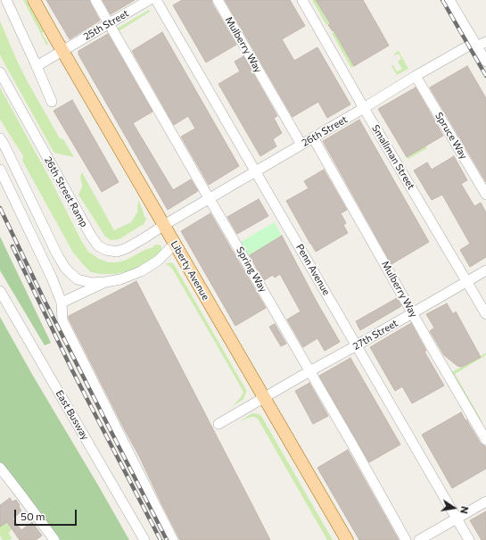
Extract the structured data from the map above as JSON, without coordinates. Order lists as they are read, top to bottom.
{
  "streets": {
    "main road": ["Liberty Avenue"],
    "street": [
      "25th Street",
      "Mulberry Way",
      "26th Street",
      "Spruce Way",
      "Smallman Street",
      "26th Street Ramp",
      "Spring Way",
      "Penn Avenue",
      "27th Street",
      "East Busway"
    ]
  },
  "crossings": [
    ["25th Street", "Spring Way"],
    ["25th Street", "Liberty Avenue"],
    ["Mulberry Way", "26th Street"],
    ["Mulberry Way", "27th Street"],
    ["26th Street", "Spruce Way"],
    ["26th Street", "Smallman Street"],
    ["26th Street", "26th Street Ramp"],
    ["26th Street", "Spring Way"],
    ["26th Street", "Penn Avenue"],
    ["26th Street", "Liberty Avenue"],
    ["Smallman Street", "27th Street"],
    ["26th Street Ramp", "Liberty Avenue"],
    ["Spring Way", "27th Street"],
    ["Penn Avenue", "27th Street"],
    ["Liberty Avenue", "27th Street"]
  ],
  "scale_bar": "50 m",
  "north": "right"
}
